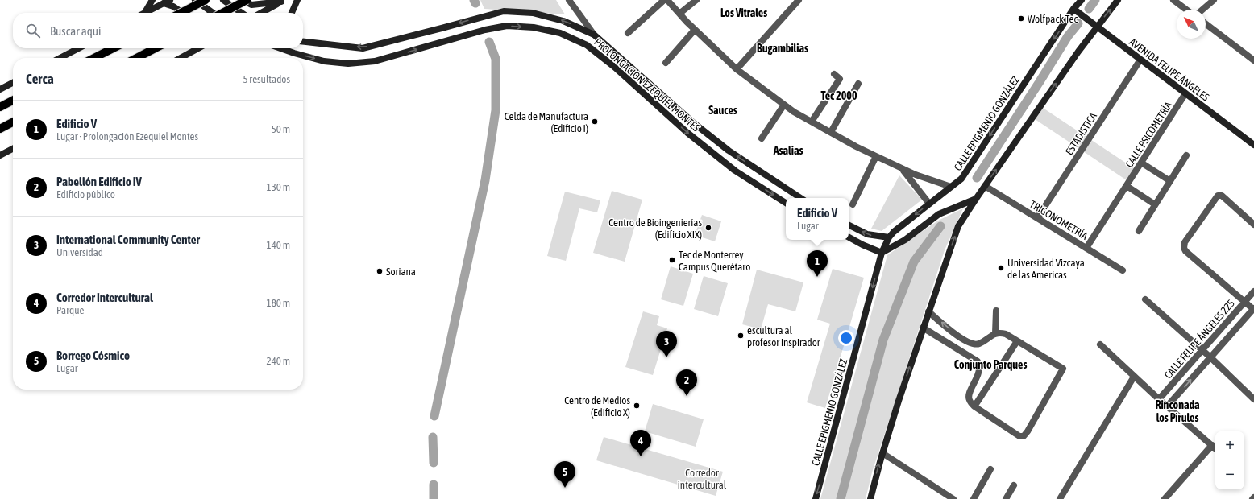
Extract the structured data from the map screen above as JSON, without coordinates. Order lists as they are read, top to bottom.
{
  "streets": {
    "main road": ["AVENIDA FELIPE ÁNGELES", "PROLONGACIÓN EZEQUIEL MONTES", "CALLE EPIGMENIO GONZÁLEZ"],
    "street": [
      "ESTADÍSTICA",
      "CALLE PSICOMETRÍA",
      "TRIGONOMETRÍA",
      "CALLE FELIPE ÁNGELES 225"
    ]
  },
  "crossings": [
    ["AVENIDA FELIPE ÁNGELES", "CALLE EPIGMENIO GONZÁLEZ"],
    ["AVENIDA FELIPE ÁNGELES", "ESTADÍSTICA"],
    ["AVENIDA FELIPE ÁNGELES", "CALLE PSICOMETRÍA"],
    ["ESTADÍSTICA", "TRIGONOMETRÍA"],
    ["CALLE PSICOMETRÍA", "TRIGONOMETRÍA"]
  ],
  "districts": [
    "Los Vitrales",
    "Bugambilias",
    "Tec 2000",
    "Sauces",
    "Asalias",
    "Conjunto Parques",
    "Rinconada los Pirules"
  ],
  "parks": ["Corredor intercultural"],
  "places": [
    "Wolfpack Tec",
    "Celda de Manufactura (Edificio I)",
    "Centro de Bioingenierías (Edificio XIX)",
    "Tec de Monterrey Campus Querétaro",
    "Universidad Vizcaya de las Americas",
    "Soriana",
    "escultura al profesor inspirador",
    "Centro de Medios (Edificio X)"
  ],
  "north": "top left",
  "page": {
    "search": "Buscar aquí",
    "heading": ["Cerca", "5 resultados"],
    "list": [
      {
        "mark": "1",
        "name": "Edificio V",
        "note": "Lugar · Prolongación Ezequiel Montes",
        "value": "50 m"
      },
      {
        "mark": "2",
        "name": "Pabellón Edificio IV",
        "note": "Edificio público",
        "value": "130 m"
      },
      {
        "mark": "3",
        "name": "International Community Center",
        "note": "Universidad",
        "value": "140 m"
      },
      {
        "mark": "4",
        "name": "Corredor Intercultural",
        "note": "Parque",
        "value": "180 m"
      },
      {
        "mark": "5",
        "name": "Borrego Cósmico",
        "note": "Lugar",
        "value": "240 m"
      }
    ],
    "popup": ["Edificio V", "Lugar"],
    "pins": [
      "1",
      "3",
      "2",
      "4",
      "5"
    ],
    "map_buttons": ["+", "−"]
  }
}
